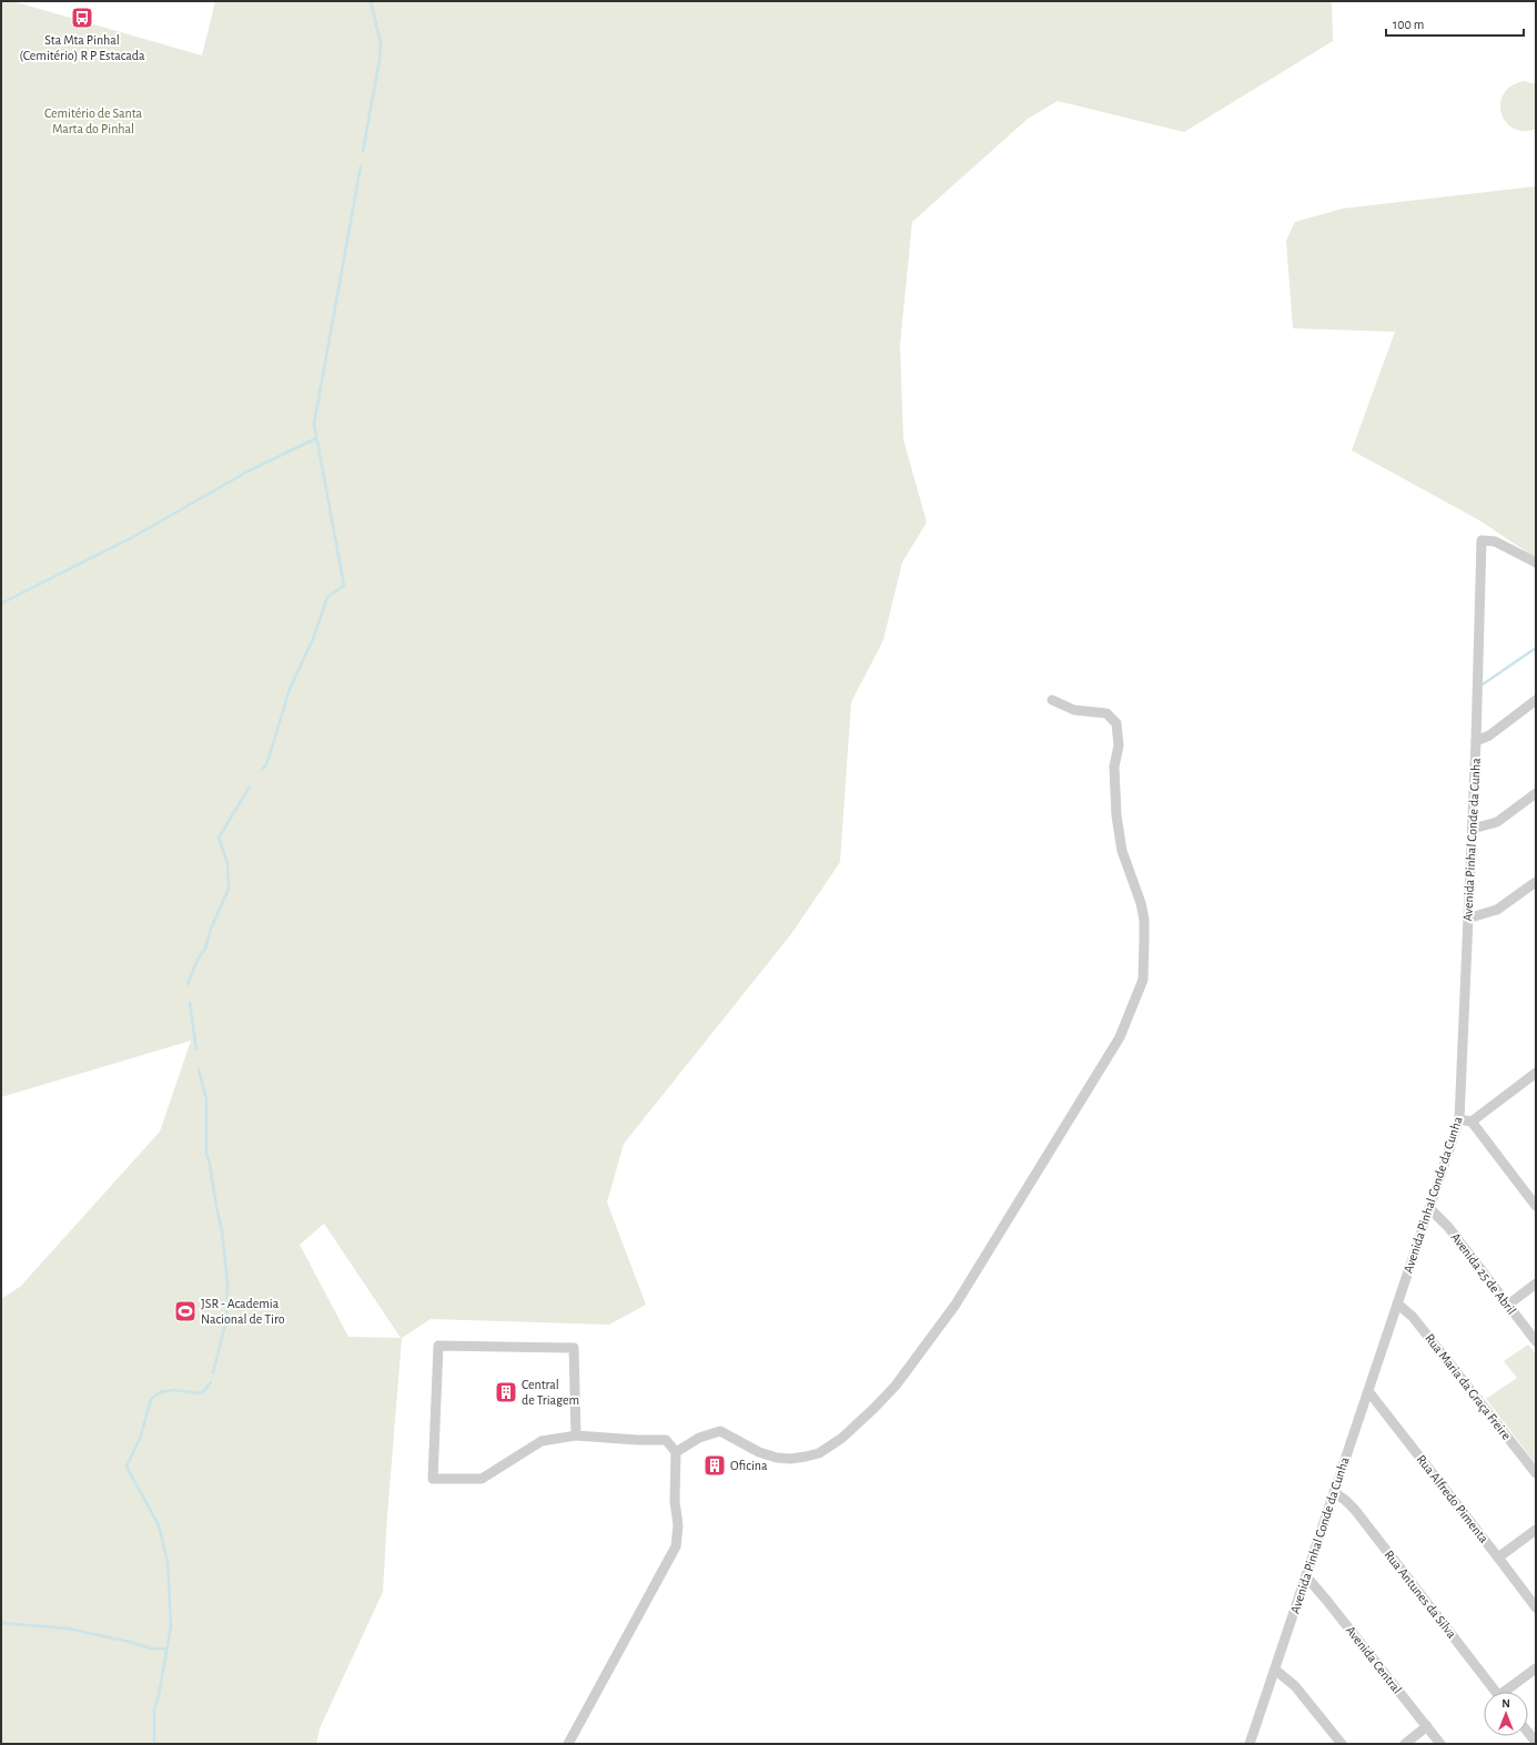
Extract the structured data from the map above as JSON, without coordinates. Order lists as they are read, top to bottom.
{
  "streets": {
    "street": [
      "Avenida Pinhal Conde da Cunha",
      "Avenida 25 de Abril",
      "Rua Maria da Graça Freire",
      "Rua Alfredo Pimenta",
      "Rua Antunes da Silva",
      "Avenida Central"
    ]
  },
  "crossings": [
    ["Avenida Pinhal Conde da Cunha", "Avenida 25 de Abril"],
    ["Avenida Pinhal Conde da Cunha", "Rua Maria da Graça Freire"],
    ["Avenida Pinhal Conde da Cunha", "Rua Alfredo Pimenta"],
    ["Avenida Pinhal Conde da Cunha", "Rua Antunes da Silva"],
    ["Avenida Pinhal Conde da Cunha", "Avenida Central"]
  ],
  "parks": ["Cemitério de Santa Marta do Pinhal"],
  "places": {
    "bus stop": ["Sta Mta Pinhal (Cemitério) R P Estacada"],
    "sports": ["JSR - Academia Nacional de Tiro"],
    "building": ["Central de Triagem", "Oficina"]
  },
  "scale_bar": "100 m",
  "north": "top"
}
